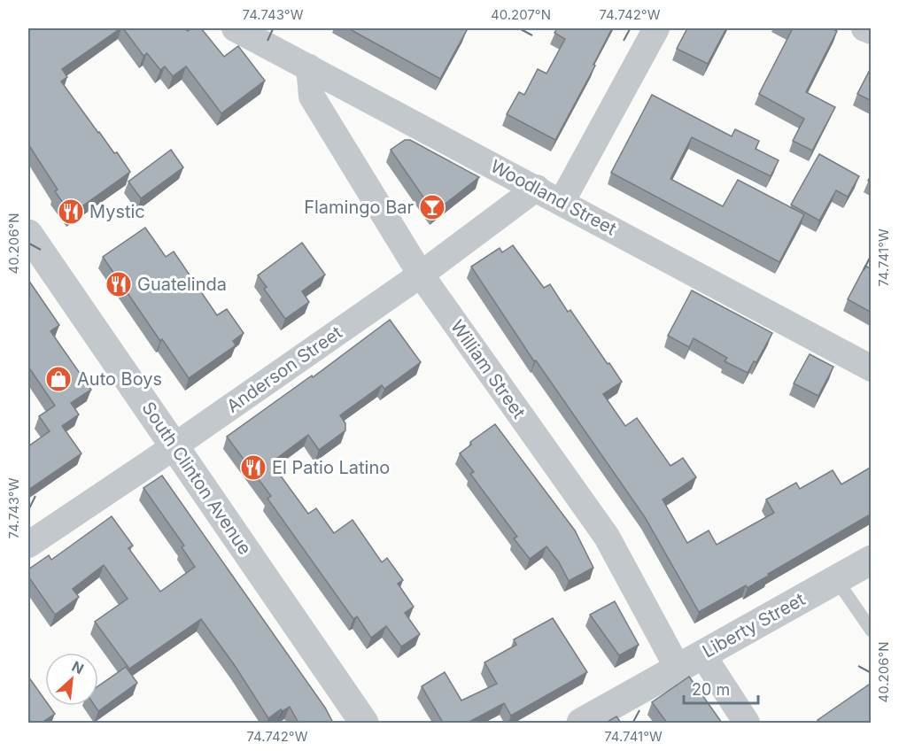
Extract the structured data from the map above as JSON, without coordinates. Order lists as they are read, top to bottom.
{
  "streets": {
    "street": [
      "Woodland Street",
      "Anderson Street",
      "William Street",
      "South Clinton Avenue",
      "Liberty Street"
    ]
  },
  "crossings": [
    ["Woodland Street", "Anderson Street"],
    ["Woodland Street", "William Street"],
    ["Anderson Street", "William Street"],
    ["Anderson Street", "South Clinton Avenue"],
    ["William Street", "Liberty Street"]
  ],
  "places": {
    "bar": ["Flamingo Bar"],
    "restaurant": ["Mystic", "Guatelinda", "El Patio Latino"],
    "shop": ["Auto Boys"]
  },
  "scale_bar": "20 m",
  "north": "top right",
  "coordinates": [
    "74.743°W",
    "40.207°N",
    "74.742°W",
    "40.206°N",
    "74.741°W"
  ]
}
